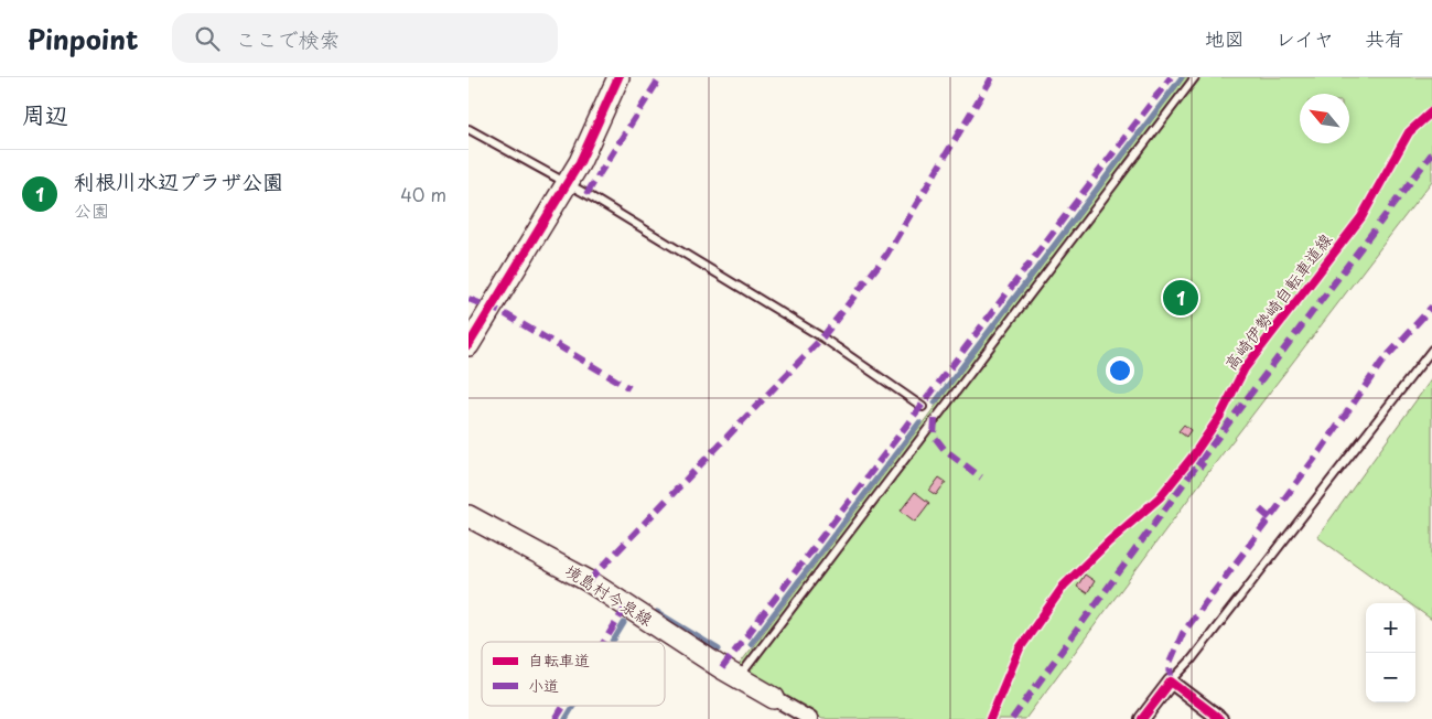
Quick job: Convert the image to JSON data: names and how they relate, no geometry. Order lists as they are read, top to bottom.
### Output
{
  "streets": {
    "main road": ["境島村今泉線"],
    "cycle path": ["高崎伊勢崎自転車道線"]
  },
  "legend": ["自転車道", "小道"],
  "north": "top left",
  "page": {
    "header": "Pinpoint",
    "search": "ここで検索",
    "nav": ["地図", "レイヤ", "共有"],
    "heading": "周辺",
    "list": [
      {
        "mark": "1",
        "name": "利根川水辺プラザ公園",
        "note": "公園",
        "value": "40 m"
      }
    ],
    "pins": "1",
    "map_buttons": ["+", "−"]
  }
}
